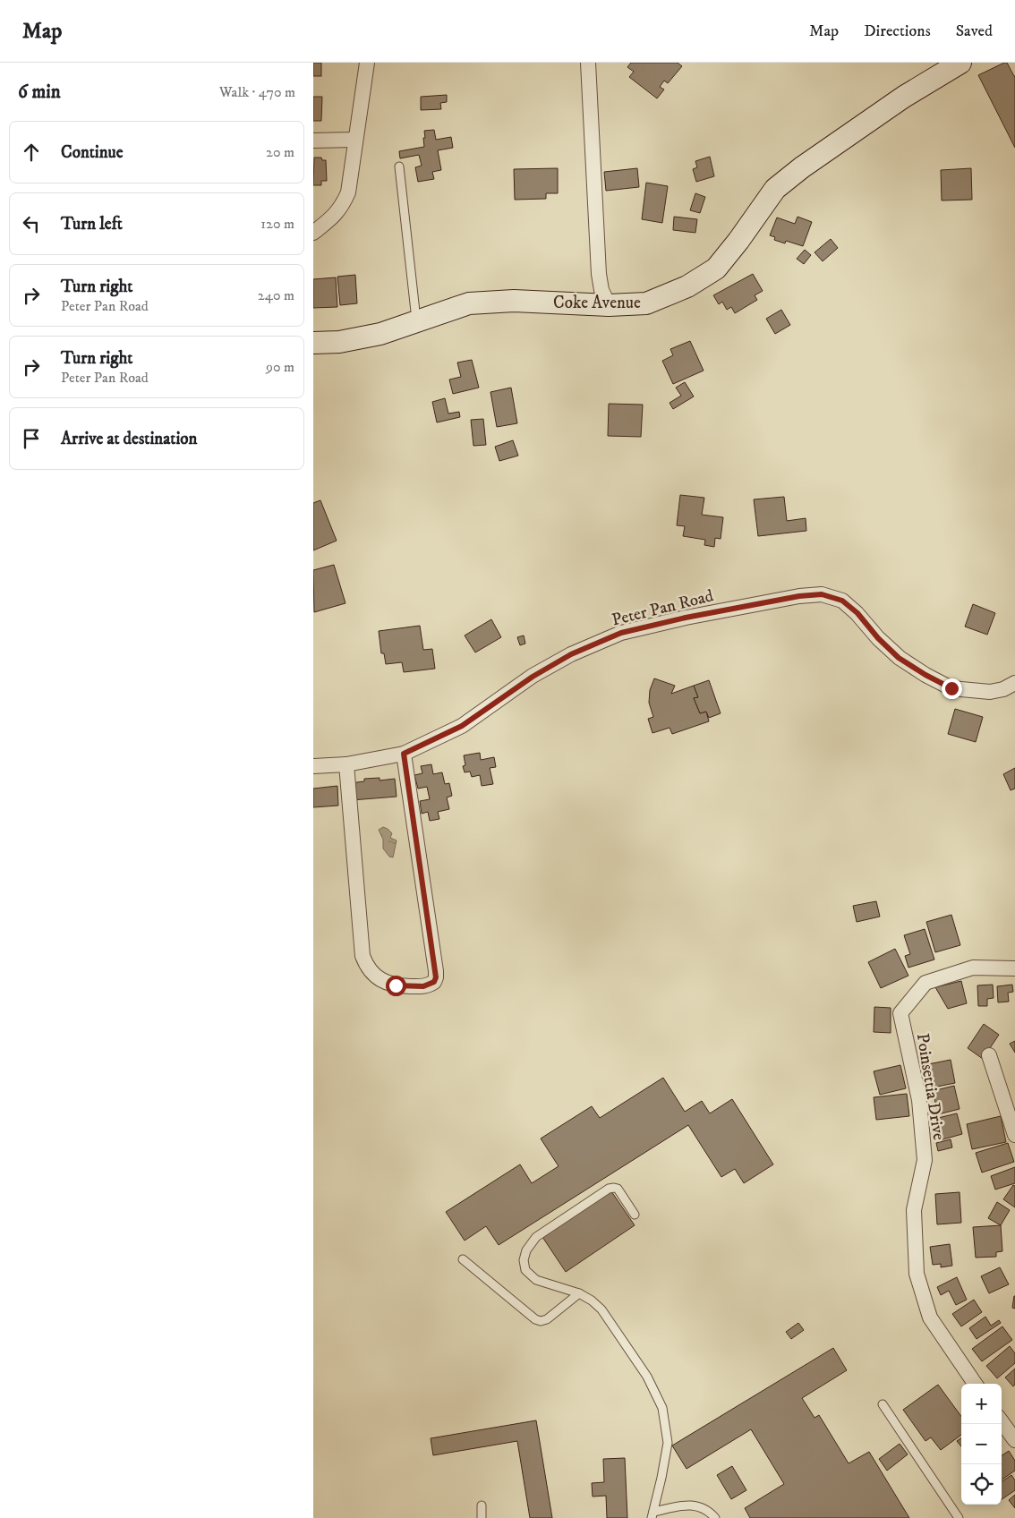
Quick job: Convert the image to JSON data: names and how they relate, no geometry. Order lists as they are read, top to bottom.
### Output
{
  "streets": {
    "street": ["Coke Avenue", "Peter Pan Road", "Poinsettia Drive"]
  },
  "page": {
    "header": "Map",
    "nav": ["Map", "Directions", "Saved"],
    "heading": ["6 min", "Walk · 470 m"],
    "list": [
      ["Continue", "20 m"],
      ["Turn left", "120 m"],
      ["Turn right", "Peter Pan Road", "240 m"],
      ["Turn right", "Peter Pan Road", "90 m"],
      "Arrive at destination"
    ],
    "map_buttons": ["+", "−"]
  }
}
